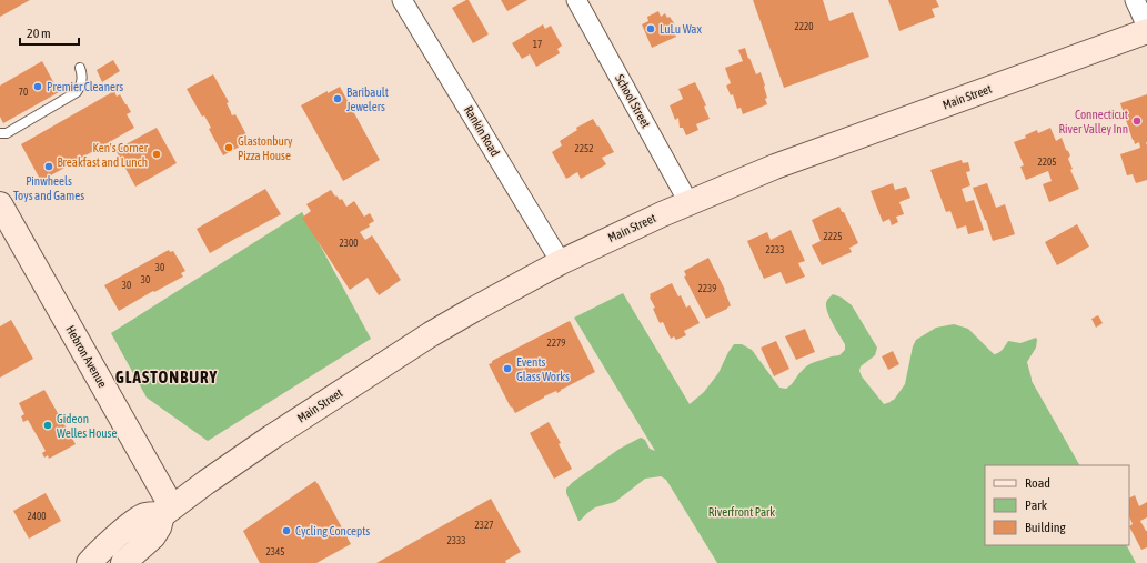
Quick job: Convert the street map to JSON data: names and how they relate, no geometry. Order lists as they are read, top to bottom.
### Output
{
  "streets": {
    "main road": ["Main Street", "Hebron Avenue"],
    "street": ["School Street", "Rankin Road"]
  },
  "crossings": [
    ["Main Street", "School Street"],
    ["Main Street", "Rankin Road"],
    ["Main Street", "Hebron Avenue"]
  ],
  "districts": ["GLASTONBURY"],
  "parks": ["Riverfront Park"],
  "places": [
    "LuLu Wax",
    "Premier Cleaners",
    "Baribault Jewelers",
    "Connecticut River Valley Inn",
    "Glastonbury Pizza House",
    "Ken's Corner Breakfast and Lunch",
    "Pinwheels Toys and Games",
    "Events Glass Works",
    "Gideon Welles House",
    "Cycling Concepts"
  ],
  "house_numbers": [
    "2220",
    "17",
    "70",
    "2252",
    "2205",
    "2225",
    "2300",
    "2233",
    "30",
    "30",
    "30",
    "2239",
    "2279",
    "2400",
    "2327",
    "2333",
    "2345"
  ],
  "legend": ["Road", "Park", "Building"],
  "scale_bar": "20 m"
}
